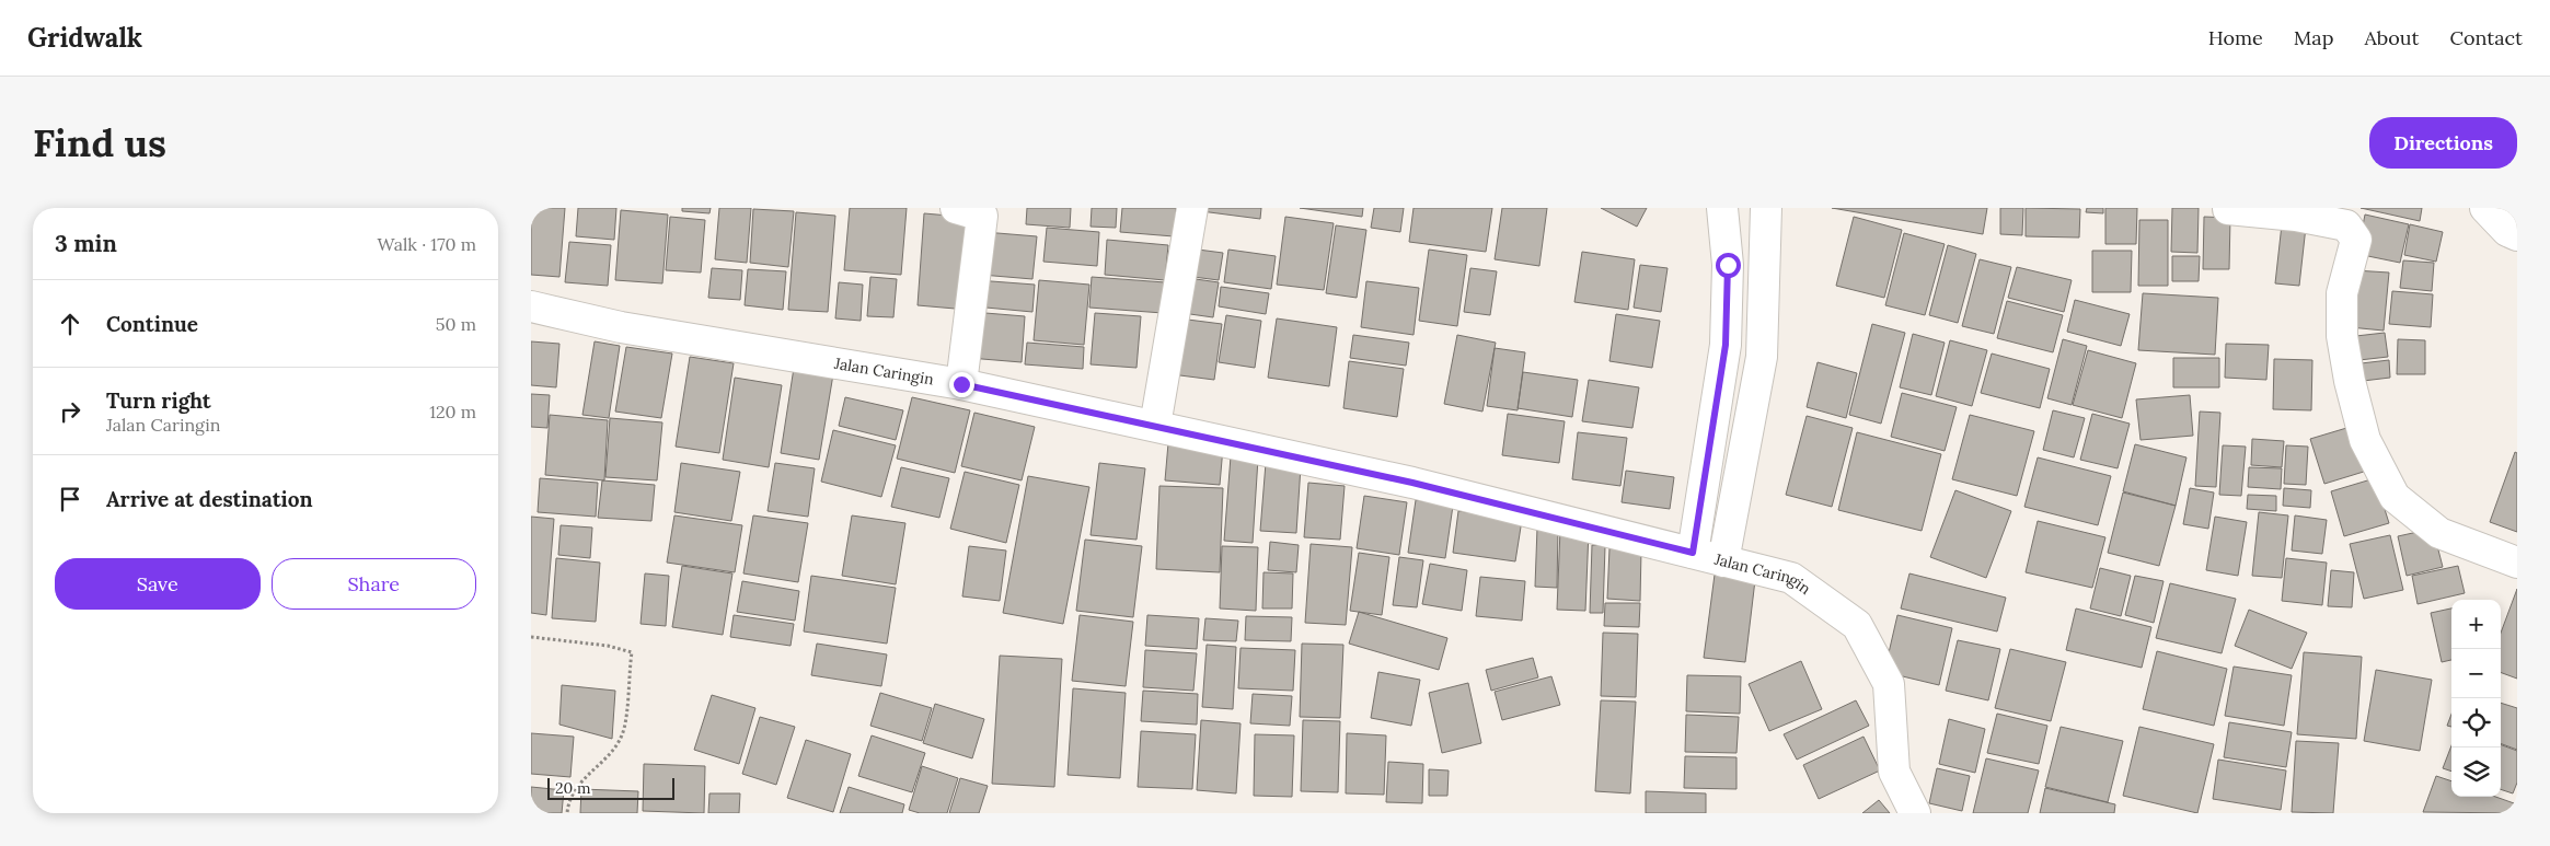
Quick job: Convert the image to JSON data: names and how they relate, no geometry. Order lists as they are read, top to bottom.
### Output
{
  "streets": {
    "street": ["Jalan Caringin"]
  },
  "scale_bar": "20 m",
  "page": {
    "header": "Gridwalk",
    "nav": [
      "Home",
      "Map",
      "About",
      "Contact"
    ],
    "buttons": [
      "Directions",
      ["Save", "Share"]
    ],
    "title": "Find us",
    "heading": ["3 min", "Walk · 170 m"],
    "list": [
      ["Continue", "50 m"],
      ["Turn right", "Jalan Caringin", "120 m"],
      "Arrive at destination"
    ],
    "map_buttons": ["+", "−"],
    "scale": "20 m"
  }
}
